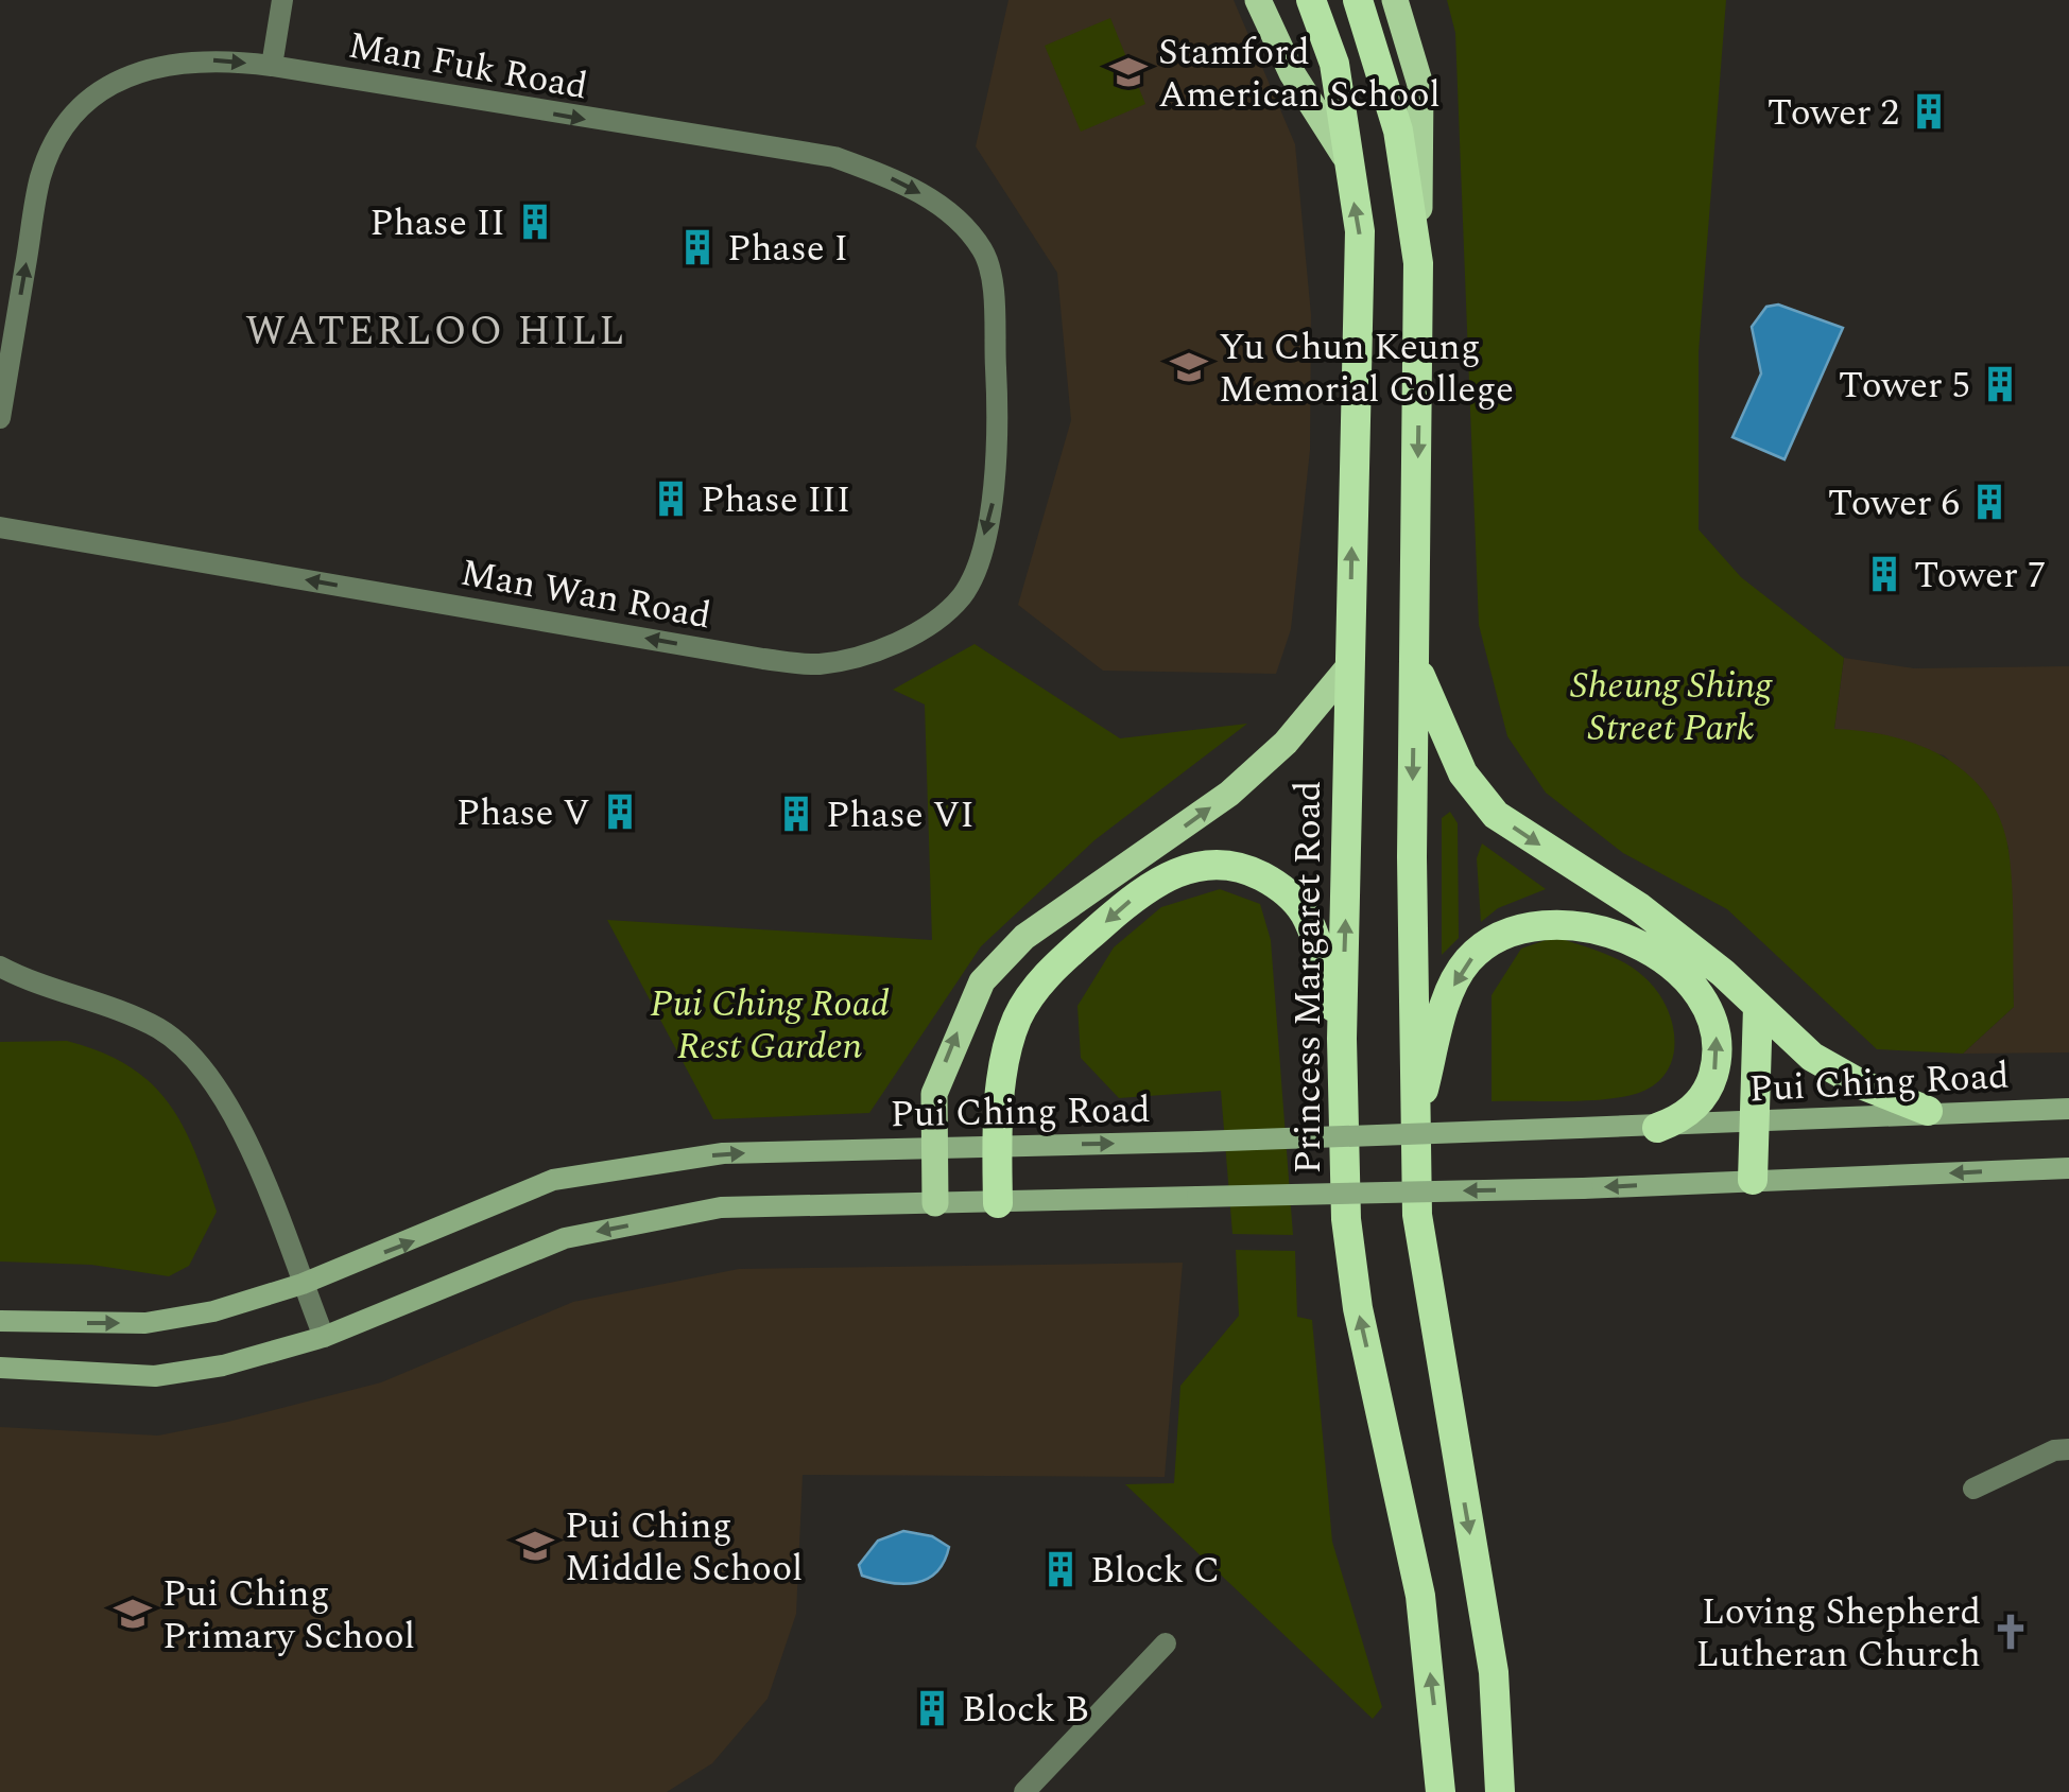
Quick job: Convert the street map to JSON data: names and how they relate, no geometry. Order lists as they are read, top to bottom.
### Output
{
  "streets": {
    "highway": ["Princess Margaret Road"],
    "main road": ["Pui Ching Road"],
    "street": ["Man Fuk Road", "Man Wan Road"]
  },
  "crossings": [
    ["Man Fuk Road", "Man Wan Road"]
  ],
  "one_way": ["Man Wan Road", "Princess Margaret Road"],
  "districts": ["WATERLOO HILL"],
  "parks": ["Sheung Shing Street Park", "Pui Ching Road Rest Garden"],
  "places": {
    "school or university": [
      "Stamford American School",
      "Yu Chun Keung Memorial College",
      "Pui Ching Middle School",
      "Pui Ching Primary School"
    ],
    "building": [
      "Tower 2",
      "Phase II",
      "Phase I",
      "Tower 5",
      "Phase III",
      "Tower 6",
      "Tower 7",
      "Phase V",
      "Phase VI",
      "Block C",
      "Block B"
    ],
    "church": ["Loving Shepherd Lutheran Church"]
  }
}
